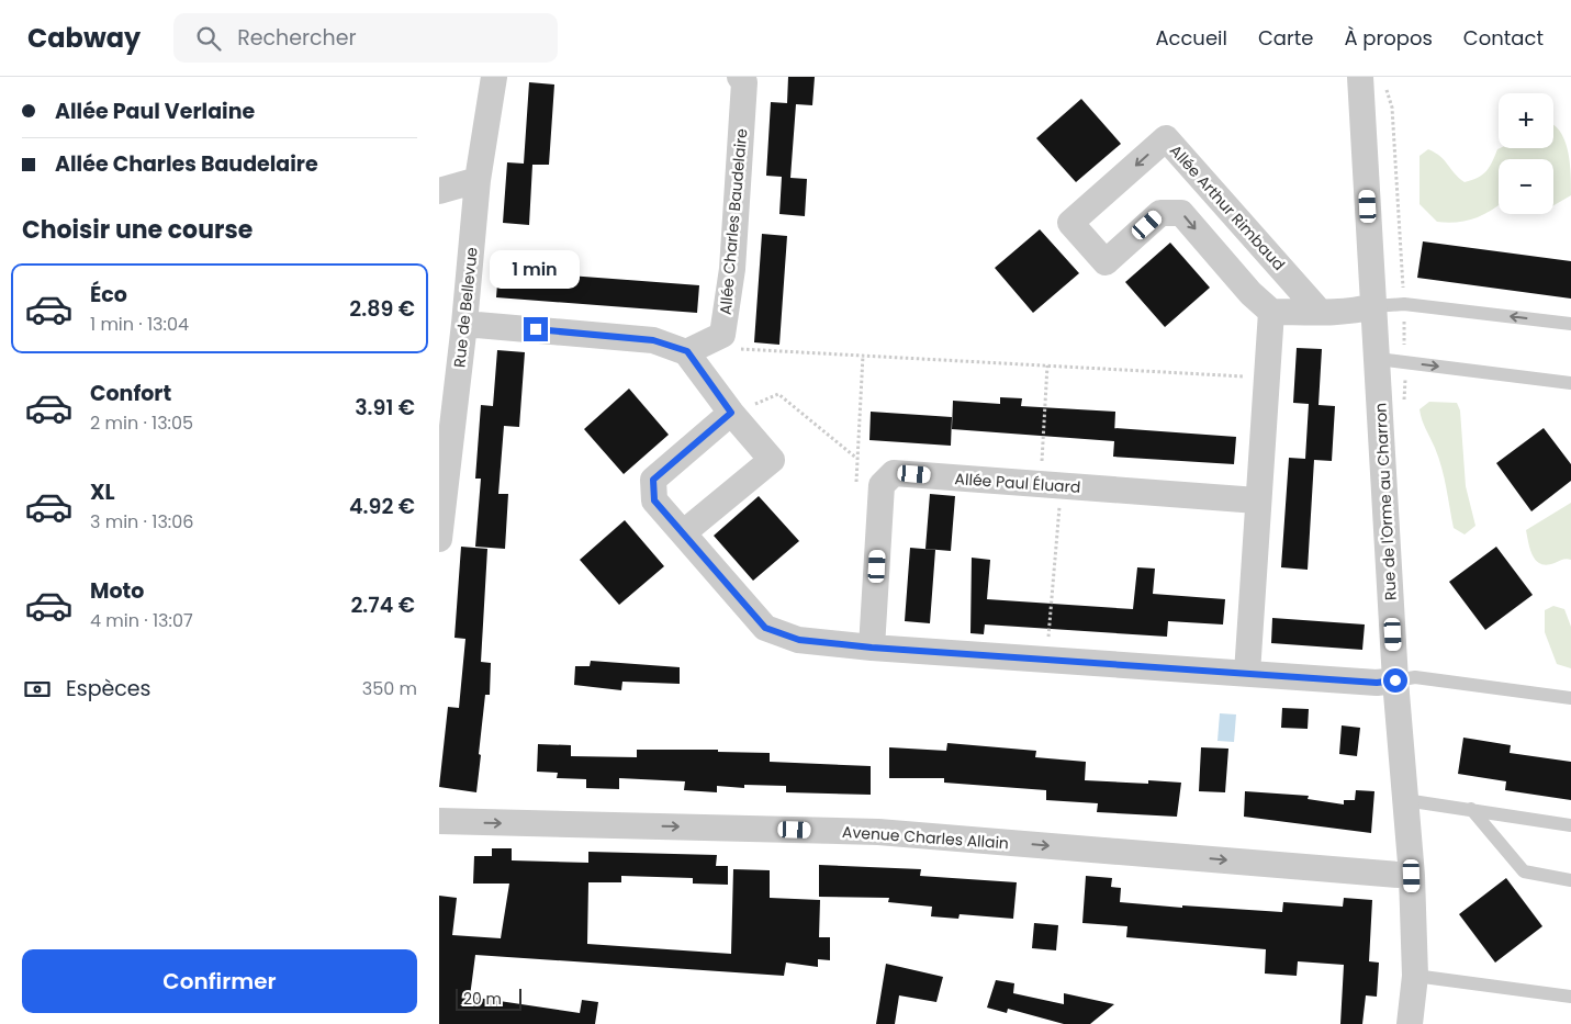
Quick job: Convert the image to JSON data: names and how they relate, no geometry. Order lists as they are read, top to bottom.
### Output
{
  "streets": {
    "street": [
      "Allée Arthur Rimbaud",
      "Allée Charles Baudelaire",
      "Rue de Bellevue",
      "Allée Paul Éluard",
      "Rue de l'Orme au Charron",
      "Avenue Charles Allain"
    ]
  },
  "crossings": [
    ["Rue de l'Orme au Charron", "Avenue Charles Allain"]
  ],
  "scale_bar": "20 m",
  "page": {
    "header": "Cabway",
    "search": "Rechercher",
    "nav": [
      "Accueil",
      "Carte",
      "À propos",
      "Contact"
    ],
    "banner": ["Allée Paul Verlaine", "Allée Charles Baudelaire"],
    "map_buttons": ["+", "−"],
    "heading": "Choisir une course",
    "bubble": "1 min",
    "list": [
      {
        "name": "Éco",
        "note": "1 min · 13:04",
        "value": "2.89 €"
      },
      {
        "name": "Confort",
        "note": "2 min · 13:05",
        "value": "3.91 €"
      },
      {
        "name": "XL",
        "note": "3 min · 13:06",
        "value": "4.92 €"
      },
      {
        "name": "Moto",
        "note": "4 min · 13:07",
        "value": "2.74 €"
      }
    ],
    "pay": ["Espèces", "350 m"],
    "buttons": "Confirmer",
    "scale": "20 m"
  }
}
